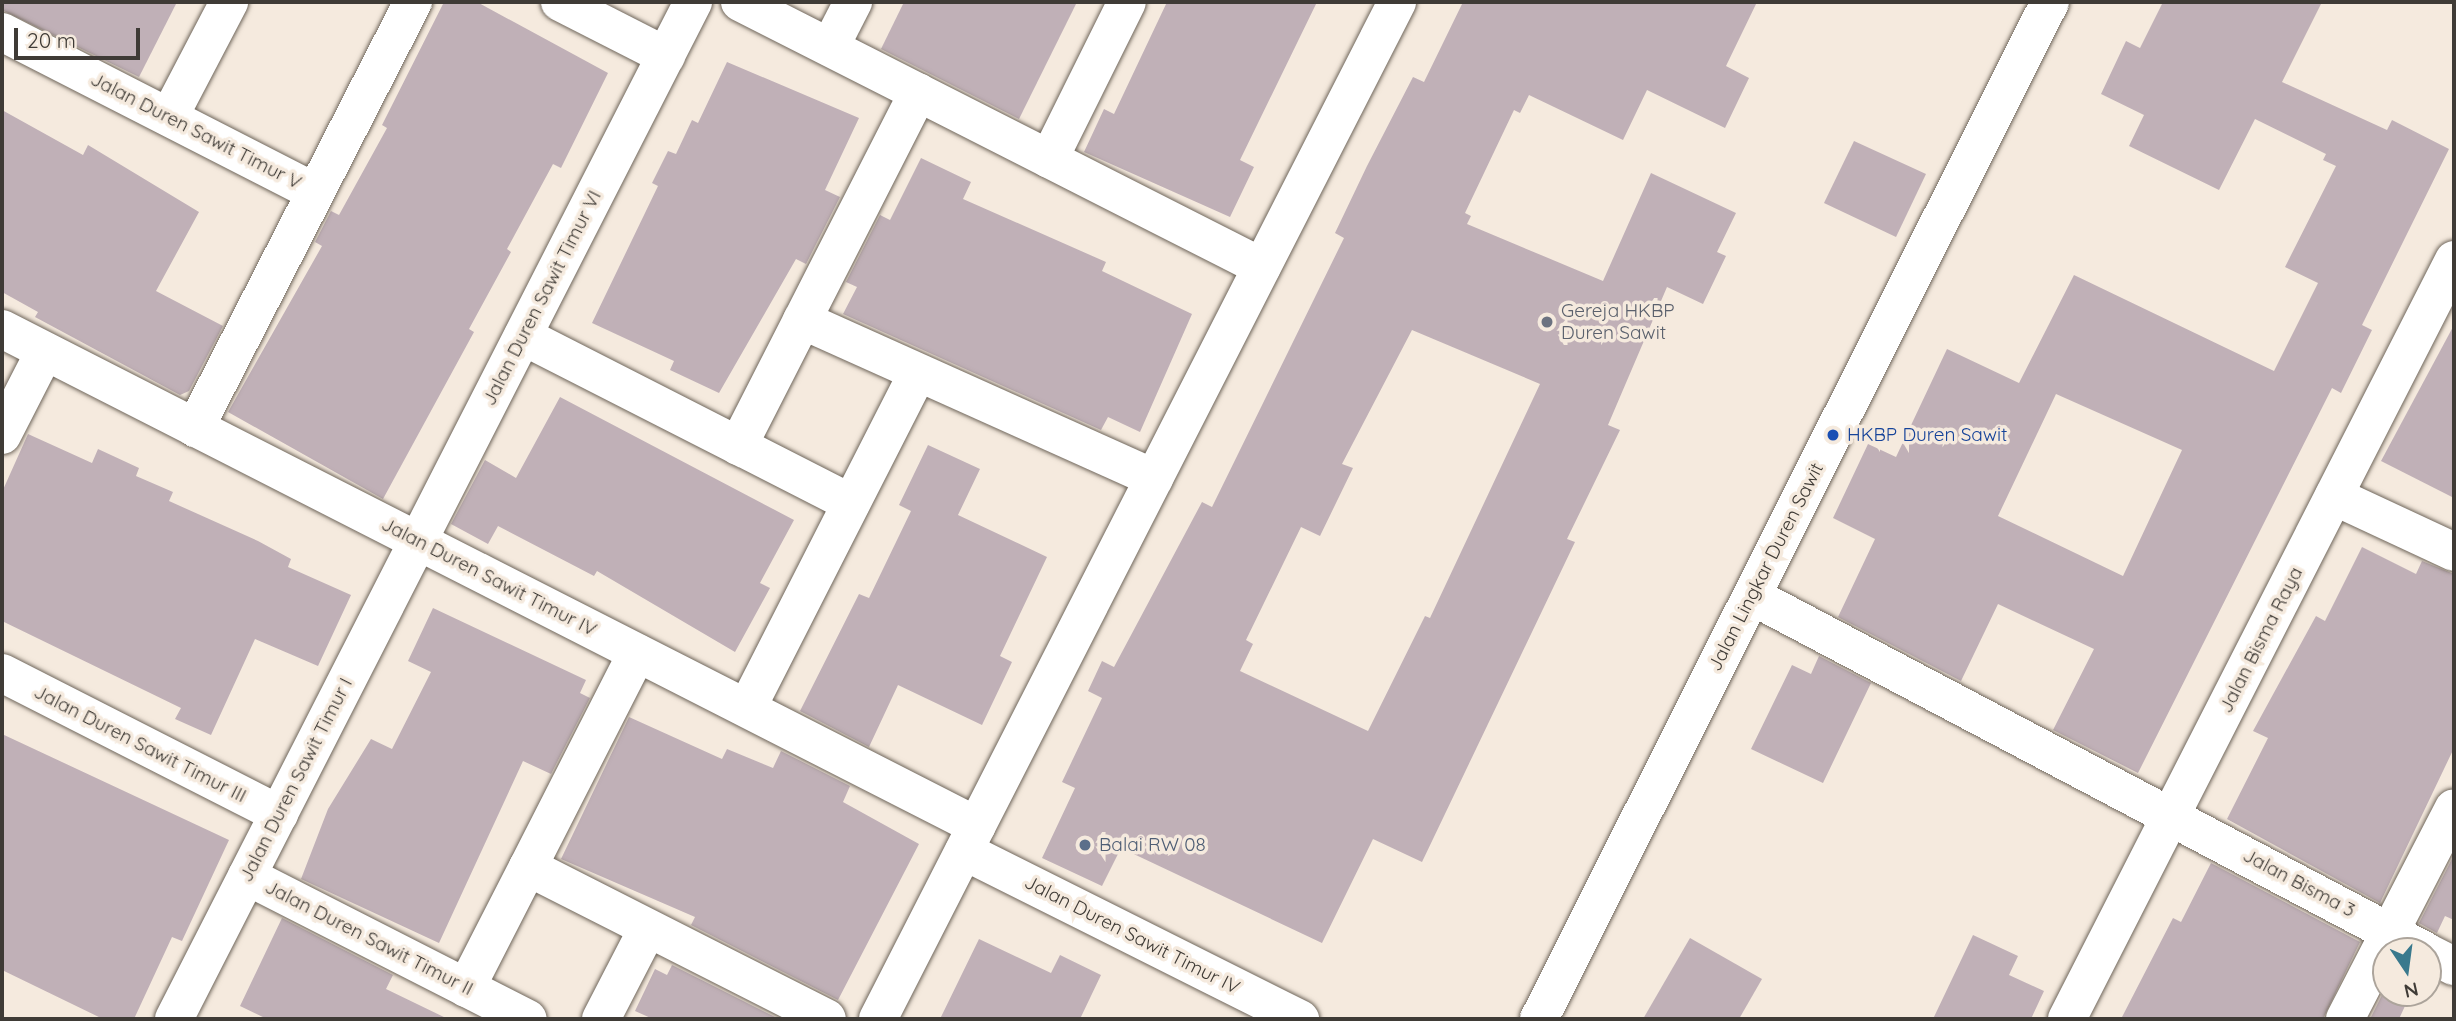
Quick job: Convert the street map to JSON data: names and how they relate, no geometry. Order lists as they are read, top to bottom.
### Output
{
  "streets": {
    "street": [
      "Jalan Duren Sawit Timur V",
      "Jalan Duren Sawit Timur VI",
      "Jalan Lingkar Duren Sawit",
      "Jalan Duren Sawit Timur IV",
      "Jalan Bisma Raya",
      "Jalan Duren Sawit Timur III",
      "Jalan Duren Sawit Timur I",
      "Jalan Bisma 3",
      "Jalan Duren Sawit Timur II"
    ]
  },
  "crossings": [
    ["Jalan Duren Sawit Timur VI", "Jalan Duren Sawit Timur IV"],
    ["Jalan Duren Sawit Timur VI", "Jalan Duren Sawit Timur I"],
    ["Jalan Lingkar Duren Sawit", "Jalan Bisma 3"],
    ["Jalan Duren Sawit Timur IV", "Jalan Duren Sawit Timur I"],
    ["Jalan Bisma Raya", "Jalan Bisma 3"],
    ["Jalan Duren Sawit Timur III", "Jalan Duren Sawit Timur I"],
    ["Jalan Duren Sawit Timur I", "Jalan Duren Sawit Timur II"]
  ],
  "places": ["Gereja HKBP Duren Sawit", "HKBP Duren Sawit", "Balai RW 08"],
  "scale_bar": "20 m",
  "north": "bottom"
}
